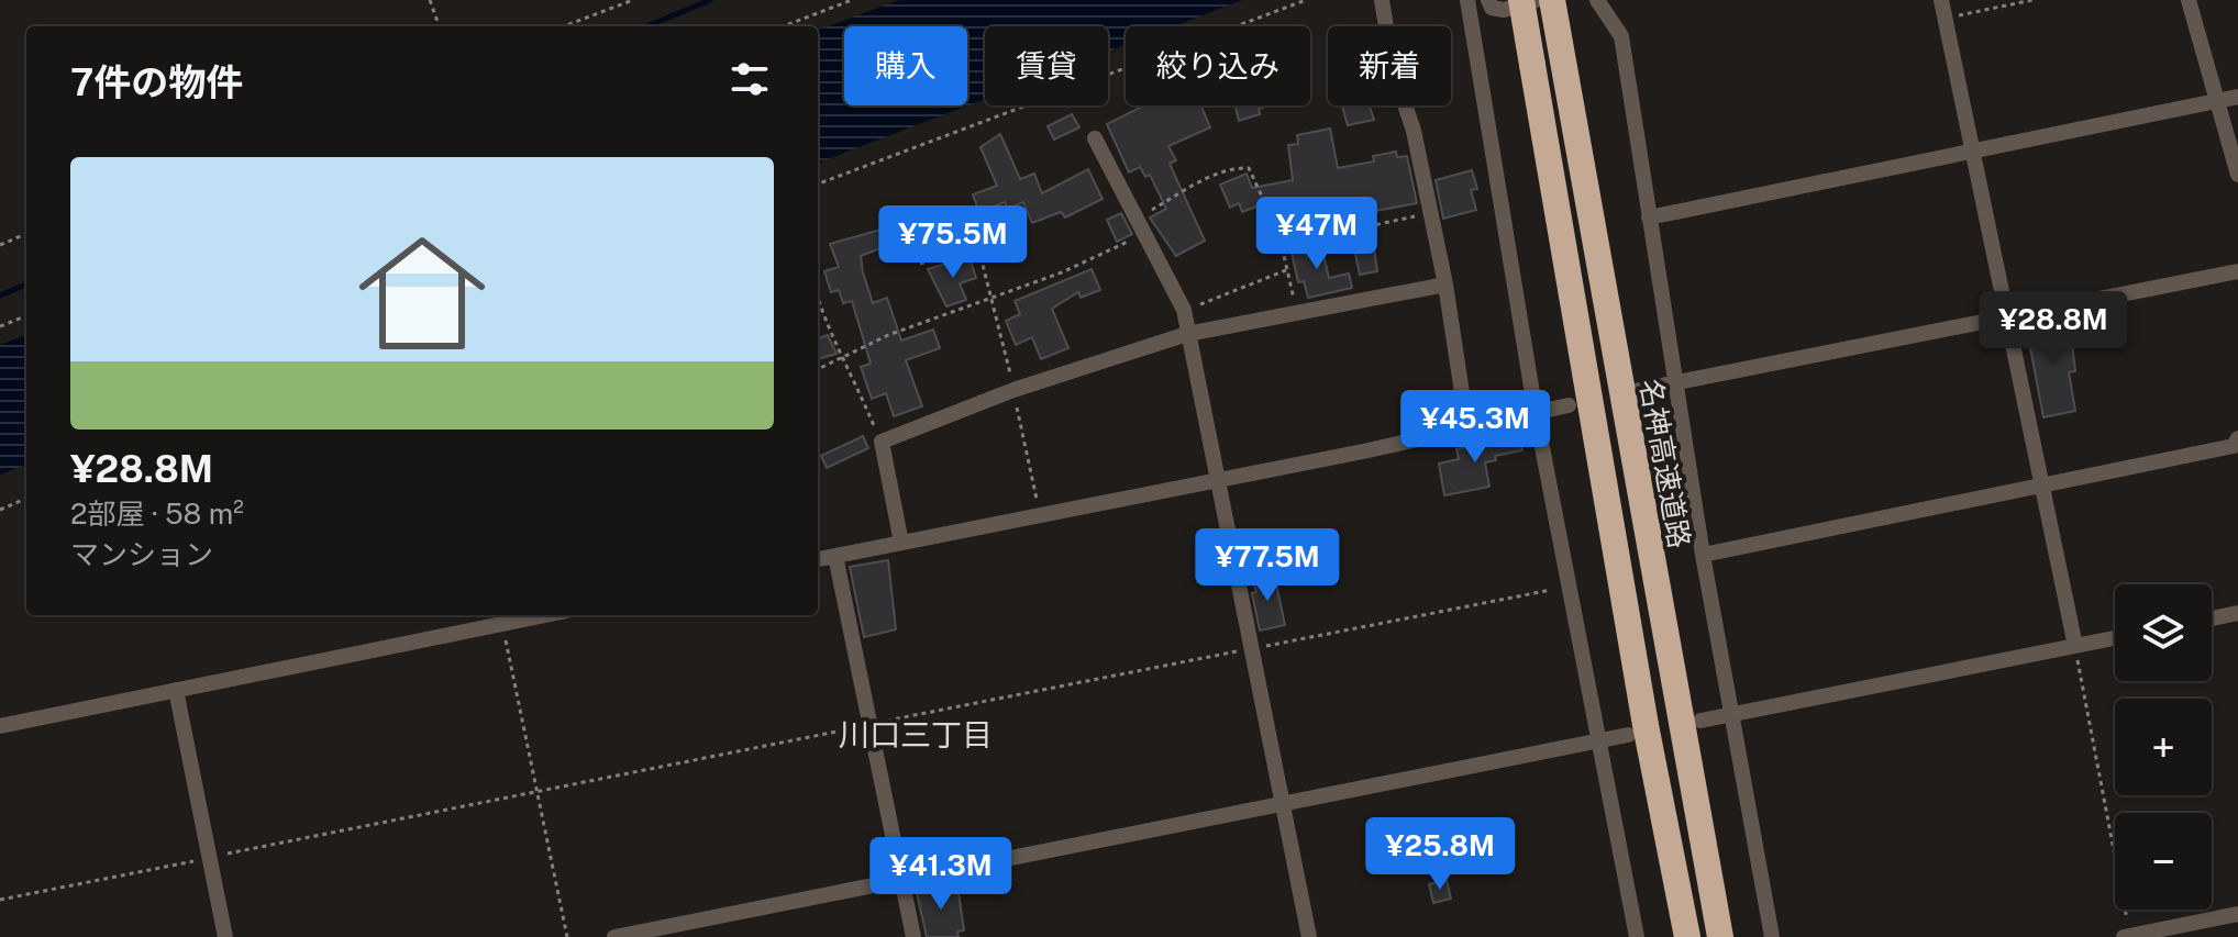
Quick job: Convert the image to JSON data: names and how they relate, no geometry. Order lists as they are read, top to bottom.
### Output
{
  "streets": {
    "highway": ["名神高速道路"]
  },
  "districts": ["川口三丁目"],
  "page": {
    "chip": [
      "購入",
      "賃貸",
      "絞り込み",
      "新着"
    ],
    "heading": "7件の物件",
    "list": [
      {
        "name": "¥28.8M",
        "note": "2部屋 · 58 m² · マンション"
      }
    ],
    "price": [
      "¥47M",
      "¥75.5M",
      "¥28.8M",
      "¥45.3M",
      "¥77.5M",
      "¥25.8M",
      "¥41.3M"
    ],
    "map_buttons": ["+", "−"]
  }
}
